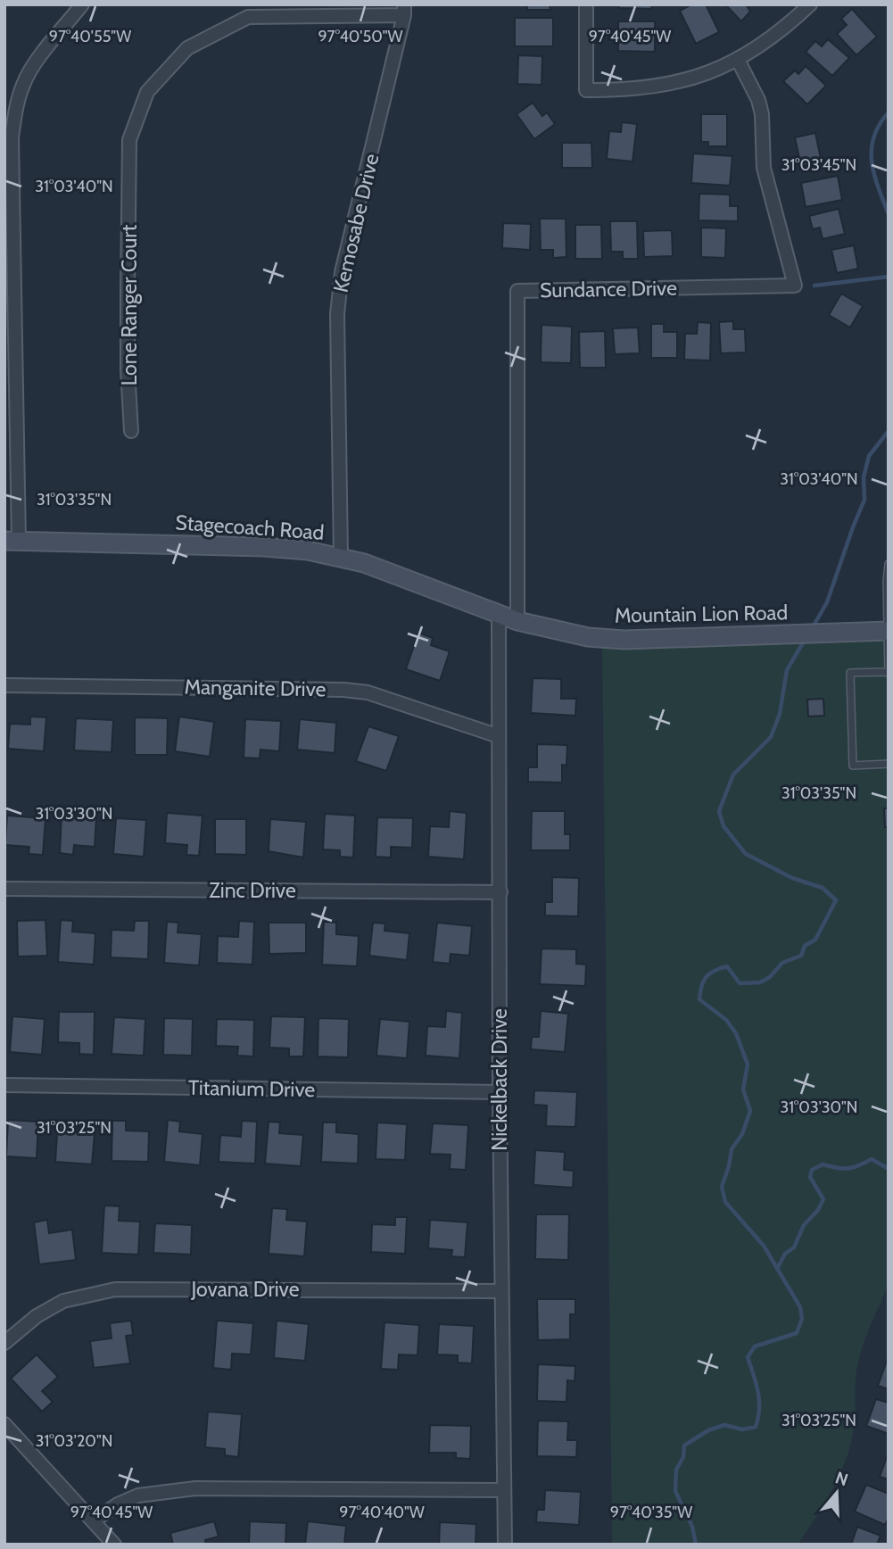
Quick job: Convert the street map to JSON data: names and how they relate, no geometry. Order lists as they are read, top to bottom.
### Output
{
  "streets": {
    "street": [
      "Kemosabe Drive",
      "Sundance Drive",
      "Lone Ranger Court",
      "Stagecoach Road",
      "Mountain Lion Road",
      "Manganite Drive",
      "Zinc Drive",
      "Nickelback Drive",
      "Titanium Drive",
      "Jovana Drive"
    ]
  },
  "crossings": [
    ["Kemosabe Drive", "Lone Ranger Court"],
    ["Kemosabe Drive", "Stagecoach Road"],
    ["Sundance Drive", "Stagecoach Road"],
    ["Sundance Drive", "Mountain Lion Road"],
    ["Stagecoach Road", "Mountain Lion Road"],
    ["Stagecoach Road", "Nickelback Drive"],
    ["Manganite Drive", "Nickelback Drive"],
    ["Zinc Drive", "Nickelback Drive"],
    ["Nickelback Drive", "Titanium Drive"],
    ["Nickelback Drive", "Jovana Drive"]
  ],
  "north": "top",
  "coordinates": [
    "97°40'55\"W",
    "97°40'50\"W",
    "97°40'45\"W",
    "31°03'45\"N",
    "31°03'40\"N",
    "31°03'35\"N",
    "31°03'30\"N",
    "31°03'25\"N",
    "31°03'20\"N",
    "97°40'40\"W",
    "97°40'35\"W"
  ]
}
